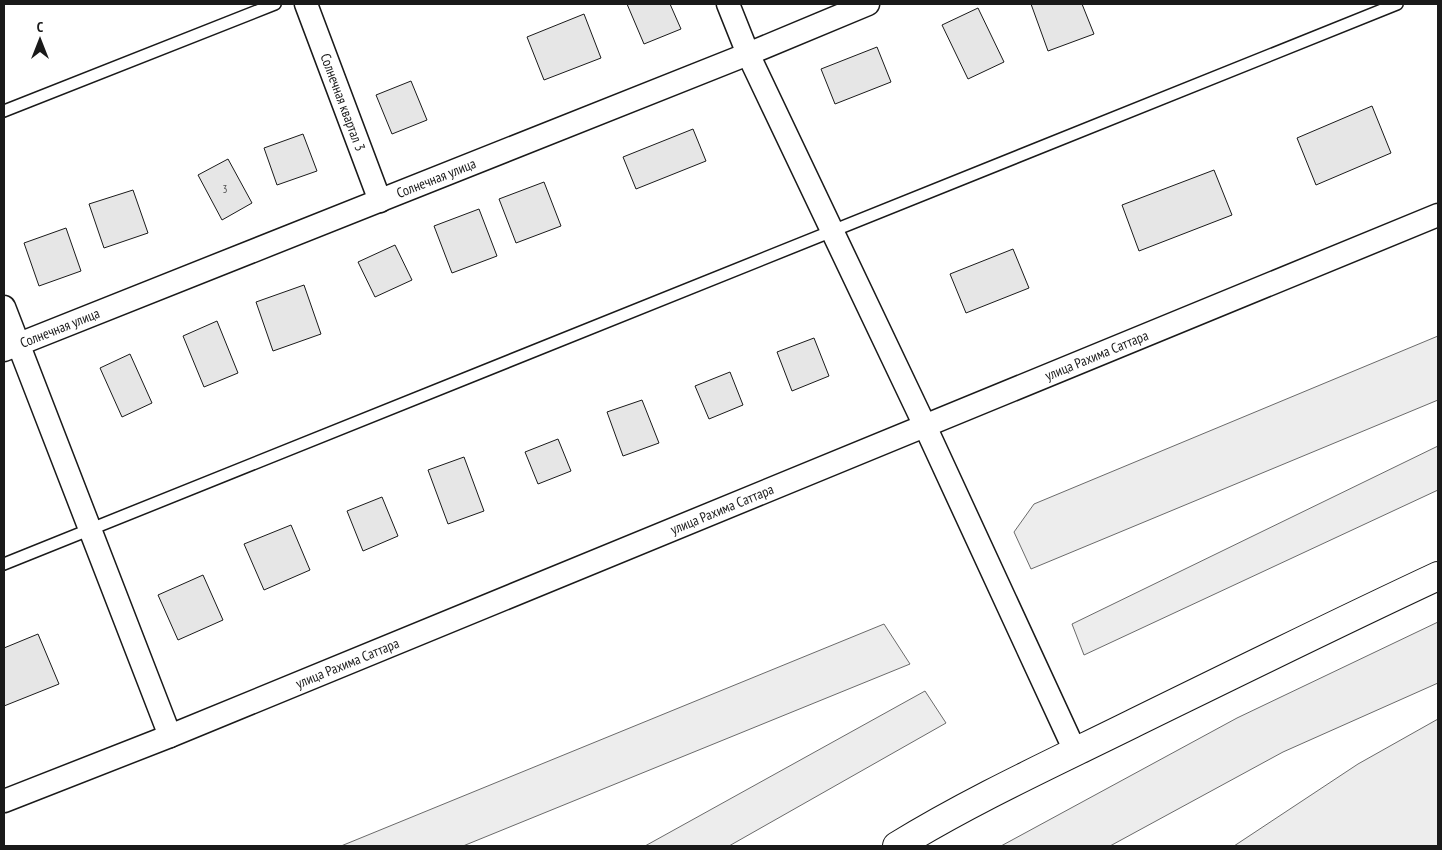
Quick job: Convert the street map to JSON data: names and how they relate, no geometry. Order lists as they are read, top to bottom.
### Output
{
  "streets": {
    "street": ["Солнечная квартал 3", "Солнечная улица", "улица Рахима Саттара"]
  },
  "crossings": [
    ["Солнечная квартал 3", "Солнечная улица"]
  ],
  "house_numbers": ["3"],
  "north": "top"
}
